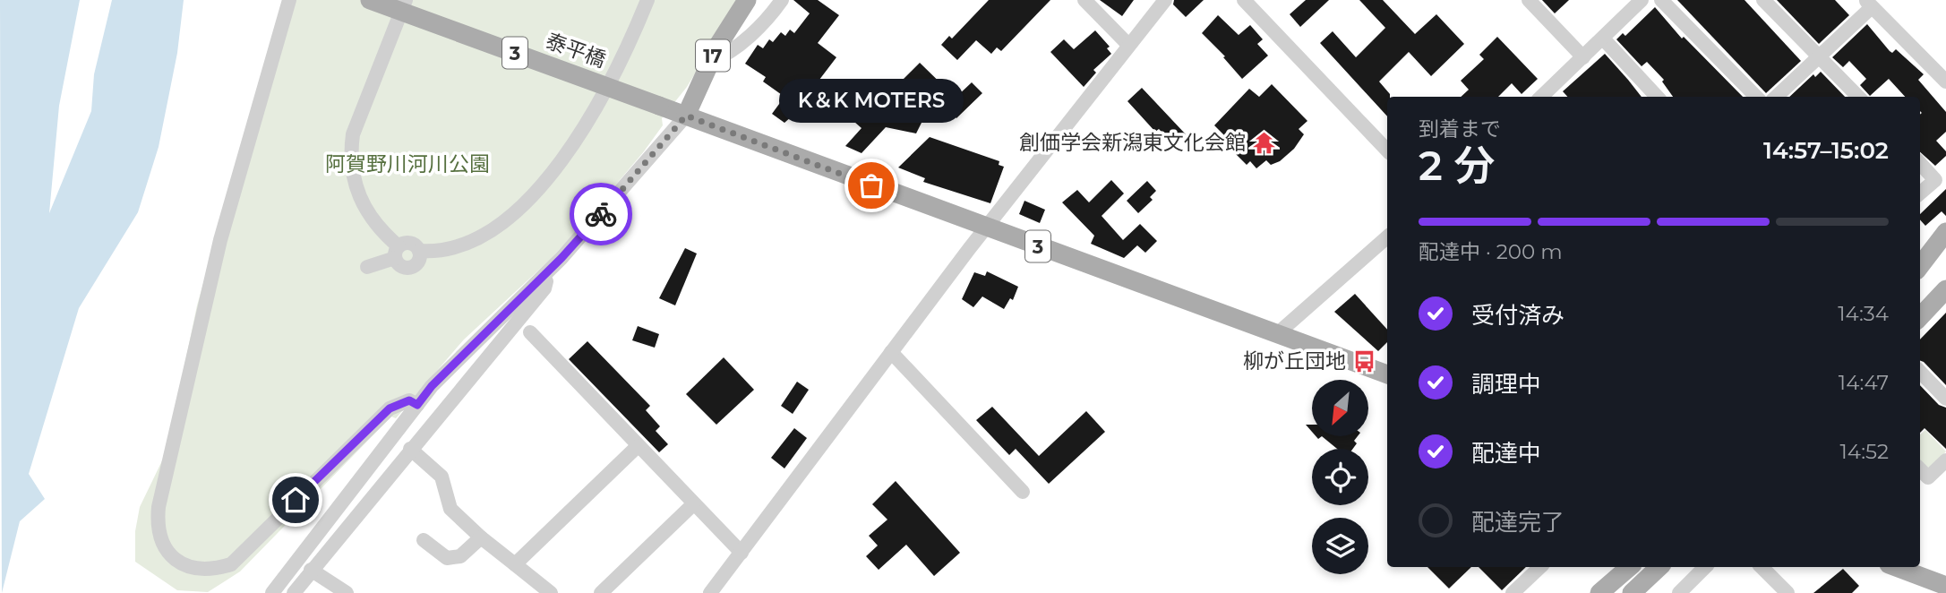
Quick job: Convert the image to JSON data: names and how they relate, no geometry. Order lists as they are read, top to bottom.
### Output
{
  "streets": {
    "main road": ["泰平橋", "3", "17"]
  },
  "crossings": [
    ["泰平橋", "3"],
    ["泰平橋", "17"],
    ["3", "17"]
  ],
  "parks": ["阿賀野川河川公園"],
  "places": {
    "temple": ["創価学会新潟東文化会館"],
    "other": ["K＆K MOTERS"],
    "bus stop": ["柳が丘団地"]
  },
  "north": "bottom left",
  "page": {
    "bubble": "K＆K MOTERS",
    "heading": ["2 分", "到着まで", "14:57–15:02"],
    "bar": "配達中 · 200 m",
    "list": [
      ["受付済み", "14:34"],
      ["調理中", "14:47"],
      ["配達中", "14:52"],
      "配達完了"
    ]
  }
}
